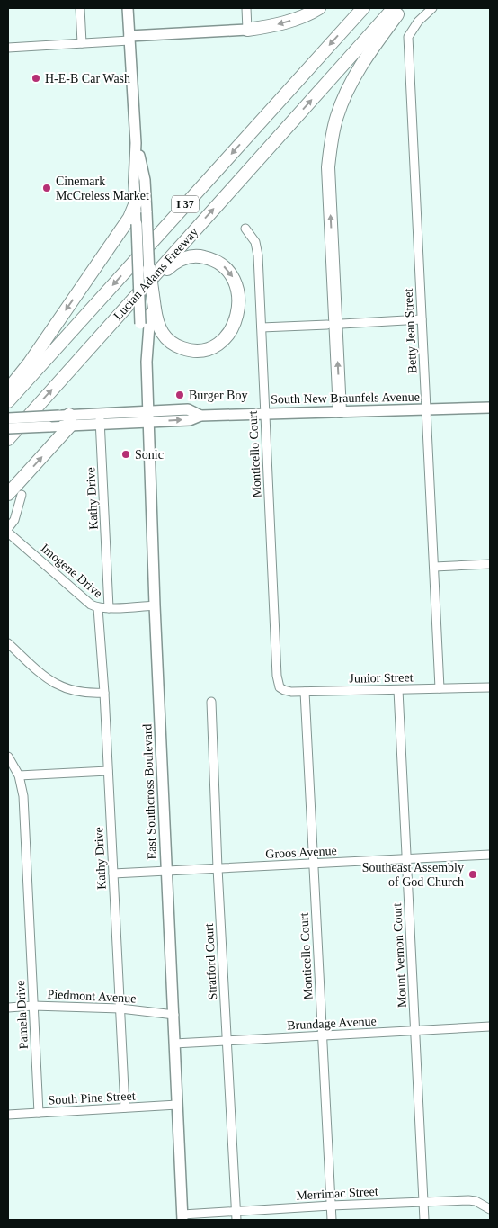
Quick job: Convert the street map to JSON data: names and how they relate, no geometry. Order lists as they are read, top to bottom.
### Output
{
  "streets": {
    "highway": ["I 37", "Lucian Adams Freeway"],
    "main road": ["South New Braunfels Avenue", "East Southcross Boulevard"],
    "street": [
      "Betty Jean Street",
      "Monticello Court",
      "Kathy Drive",
      "Imogene Drive",
      "Junior Street",
      "Groos Avenue",
      "Mount Vernon Court",
      "Stratford Court",
      "Piedmont Avenue",
      "Pamela Drive",
      "Brundage Avenue",
      "South Pine Street",
      "Merrimac Street"
    ]
  },
  "crossings": [
    ["Betty Jean Street", "South New Braunfels Avenue"],
    ["Betty Jean Street", "Junior Street"],
    ["South New Braunfels Avenue", "Monticello Court"],
    ["South New Braunfels Avenue", "Kathy Drive"],
    ["South New Braunfels Avenue", "East Southcross Boulevard"],
    ["Monticello Court", "Junior Street"],
    ["Monticello Court", "Groos Avenue"],
    ["Monticello Court", "Brundage Avenue"],
    ["Monticello Court", "Merrimac Street"],
    ["Kathy Drive", "Imogene Drive"],
    ["Kathy Drive", "Groos Avenue"],
    ["Kathy Drive", "Piedmont Avenue"],
    ["Kathy Drive", "South Pine Street"],
    ["Imogene Drive", "East Southcross Boulevard"],
    ["Junior Street", "Mount Vernon Court"],
    ["East Southcross Boulevard", "Groos Avenue"],
    ["East Southcross Boulevard", "Piedmont Avenue"],
    ["East Southcross Boulevard", "Brundage Avenue"],
    ["East Southcross Boulevard", "South Pine Street"],
    ["East Southcross Boulevard", "Merrimac Street"],
    ["Groos Avenue", "Mount Vernon Court"],
    ["Groos Avenue", "Stratford Court"],
    ["Mount Vernon Court", "Brundage Avenue"],
    ["Mount Vernon Court", "Merrimac Street"],
    ["Stratford Court", "Brundage Avenue"],
    ["Stratford Court", "Merrimac Street"],
    ["Piedmont Avenue", "Pamela Drive"],
    ["Pamela Drive", "South Pine Street"]
  ],
  "places": [
    "H-E-B Car Wash",
    "Cinemark McCreless Market",
    "Burger Boy",
    "Sonic",
    "Southeast Assembly of God Church"
  ]
}
